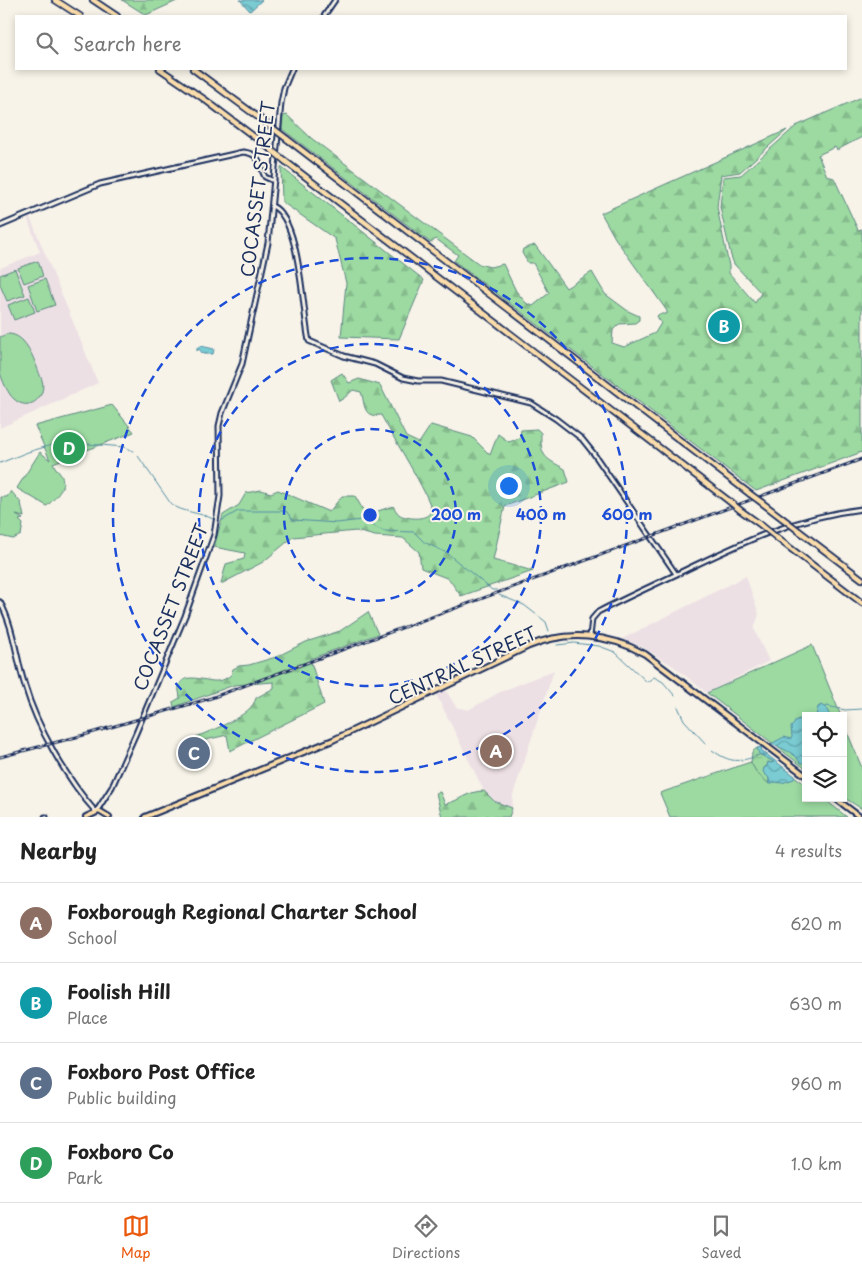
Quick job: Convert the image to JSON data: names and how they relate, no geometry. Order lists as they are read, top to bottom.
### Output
{
  "streets": {
    "main road": ["COCASSET STREET", "CENTRAL STREET"]
  },
  "page": {
    "search": "Search here",
    "pins": [
      "B",
      "D",
      "A",
      "C"
    ],
    "heading": ["Nearby", "4 results"],
    "list": [
      {
        "mark": "A",
        "name": "Foxborough Regional Charter School",
        "note": "School",
        "value": "620 m"
      },
      {
        "mark": "B",
        "name": "Foolish Hill",
        "note": "Place",
        "value": "630 m"
      },
      {
        "mark": "C",
        "name": "Foxboro Post Office",
        "note": "Public building",
        "value": "960 m"
      },
      {
        "mark": "D",
        "name": "Foxboro Co",
        "note": "Park",
        "value": "1.0 km"
      }
    ],
    "nav": ["Map", "Directions", "Saved"]
  },
  "rings": ["200 m", "400 m", "600 m"]
}
